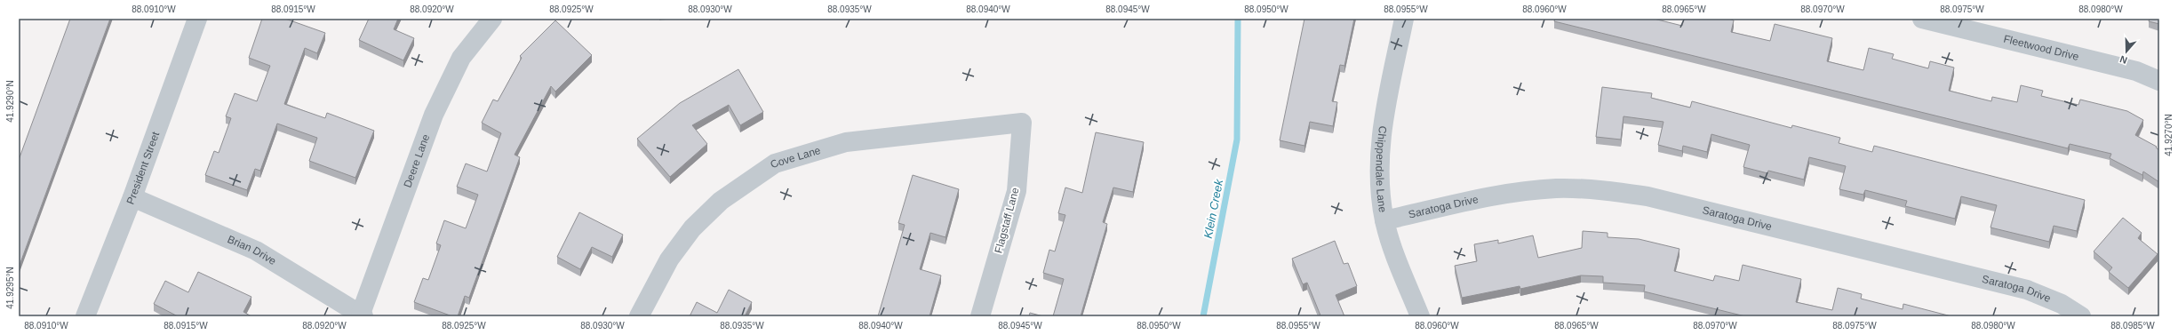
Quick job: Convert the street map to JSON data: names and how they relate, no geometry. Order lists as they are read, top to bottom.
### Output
{
  "streets": {
    "street": [
      "Fleetwood Drive",
      "Cove Lane",
      "Deere Lane",
      "President Street",
      "Chippendale Lane",
      "Saratoga Drive",
      "Flagstaff Lane",
      "Brian Drive"
    ]
  },
  "crossings": [
    ["Cove Lane", "Flagstaff Lane"],
    ["Deere Lane", "Brian Drive"],
    ["President Street", "Brian Drive"],
    ["Chippendale Lane", "Saratoga Drive"]
  ],
  "water": ["Klein Creek"],
  "north": "bottom",
  "coordinates": [
    "88.0910°W",
    "88.0915°W",
    "88.0920°W",
    "88.0925°W",
    "88.0930°W",
    "88.0935°W",
    "88.0940°W",
    "88.0945°W",
    "88.0950°W",
    "88.0955°W",
    "88.0960°W",
    "88.0965°W",
    "88.0970°W",
    "88.0975°W",
    "88.0980°W",
    "41.9290°N",
    "41.9270°N",
    "41.9295°N",
    "88.0985°W"
  ]
}
